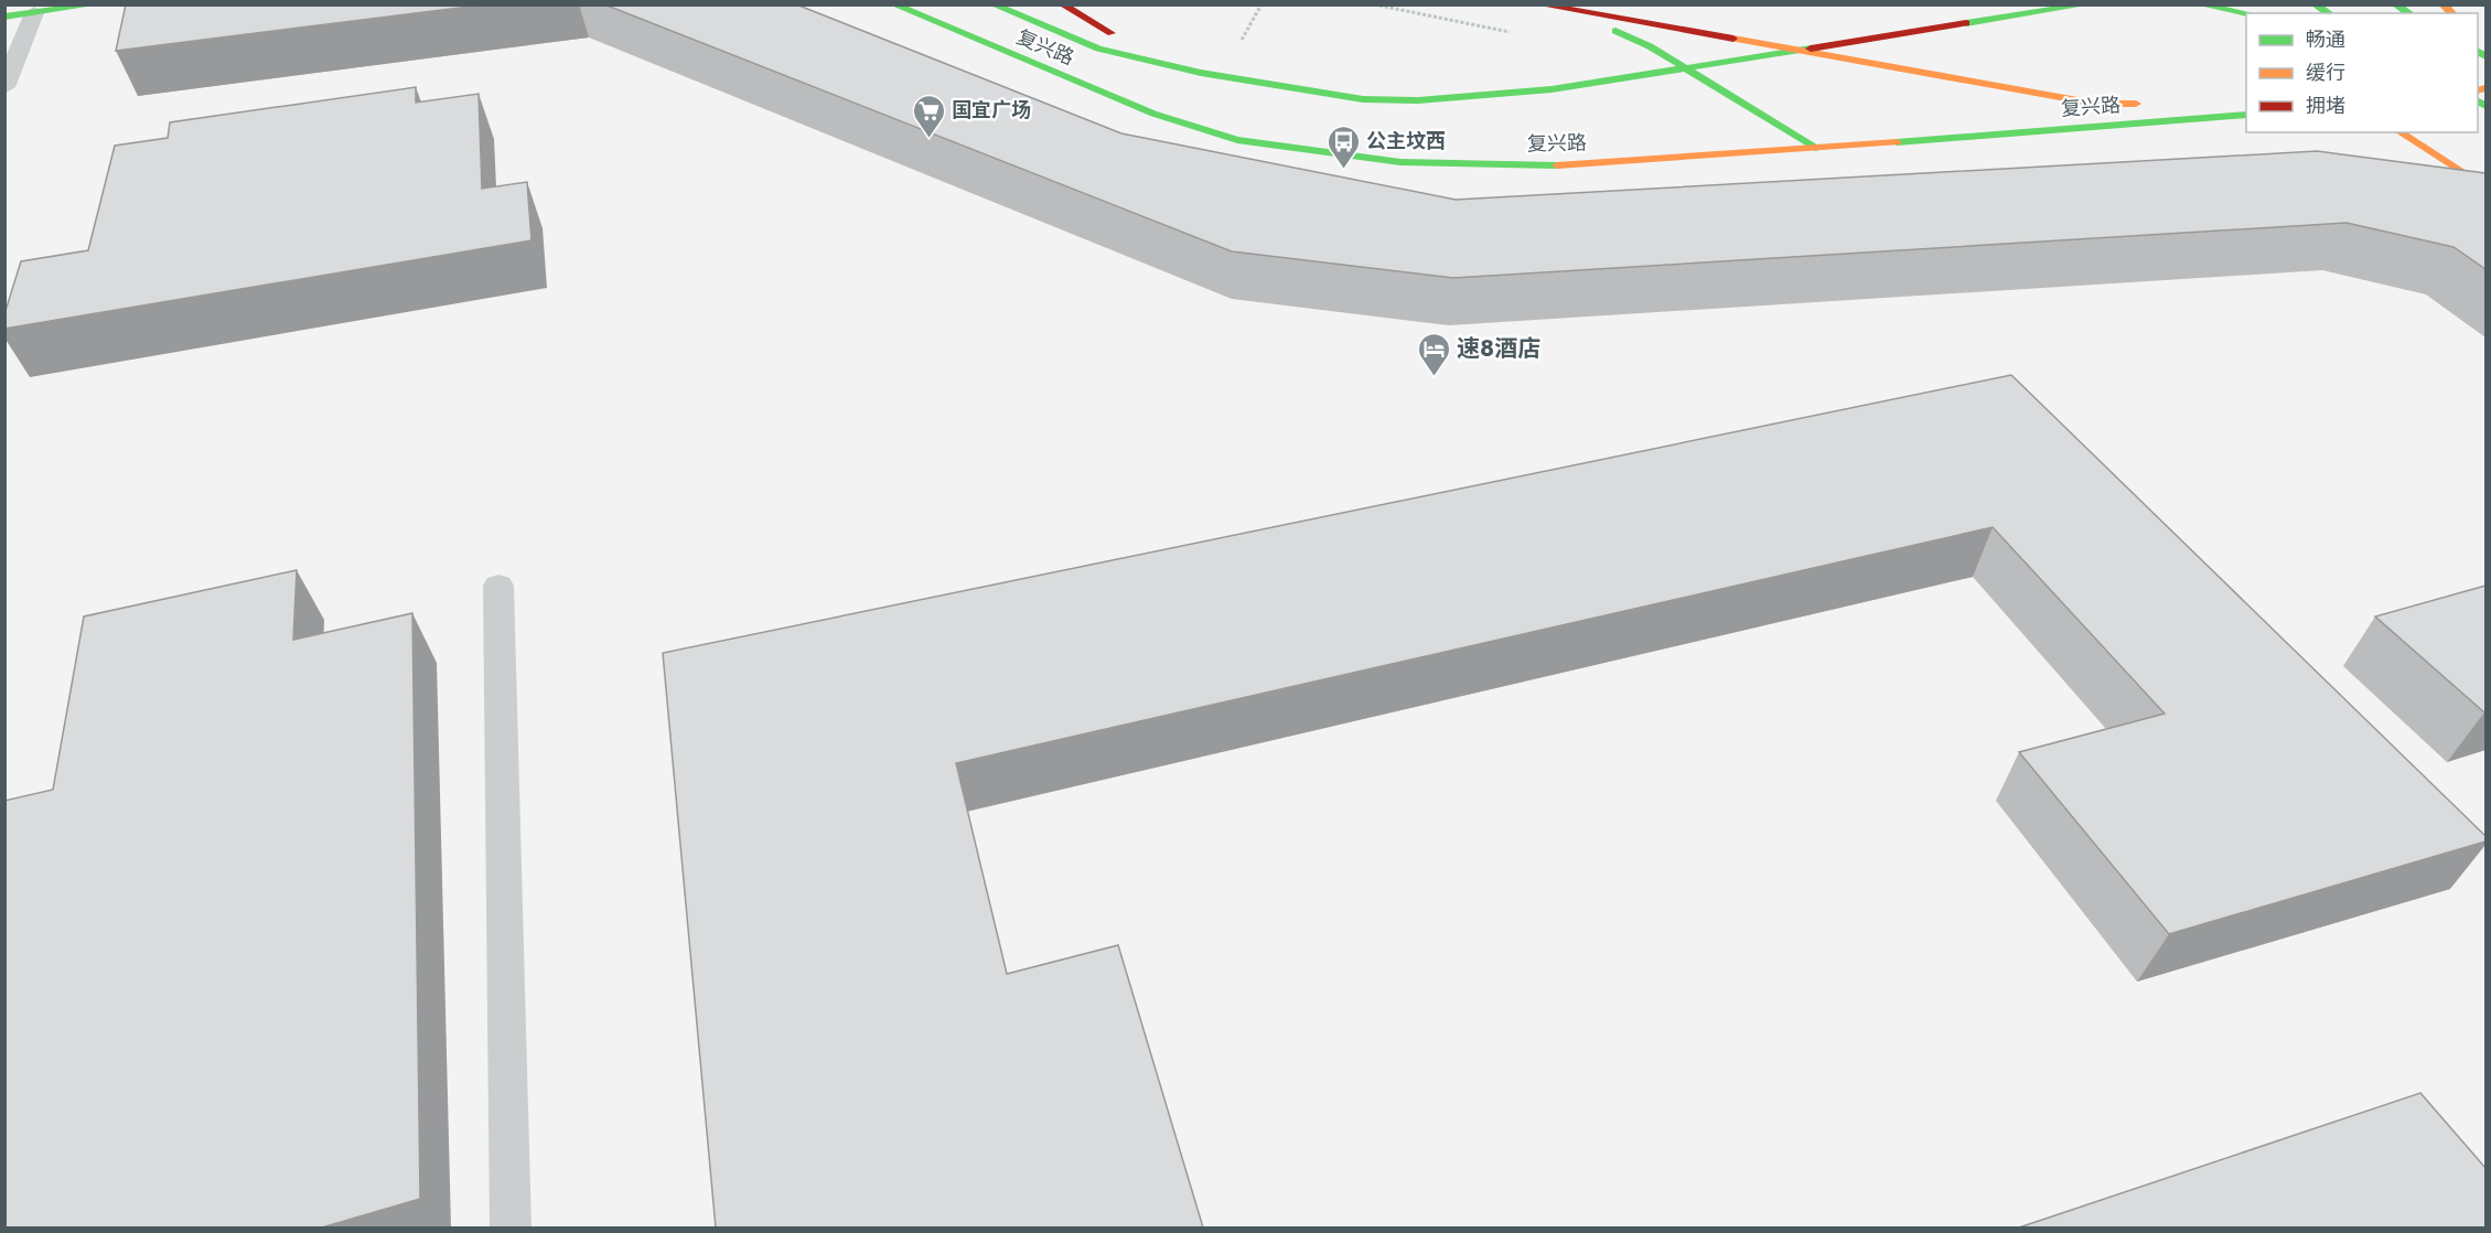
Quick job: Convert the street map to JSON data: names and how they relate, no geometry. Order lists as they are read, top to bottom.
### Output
{
  "streets": {
    "main road": ["复兴路"]
  },
  "places": {
    "supermarket": ["国宜广场"],
    "bus stop": ["公主坟西"],
    "hotel": ["速8酒店"]
  },
  "legend": ["畅通", "缓行", "拥堵"]
}
